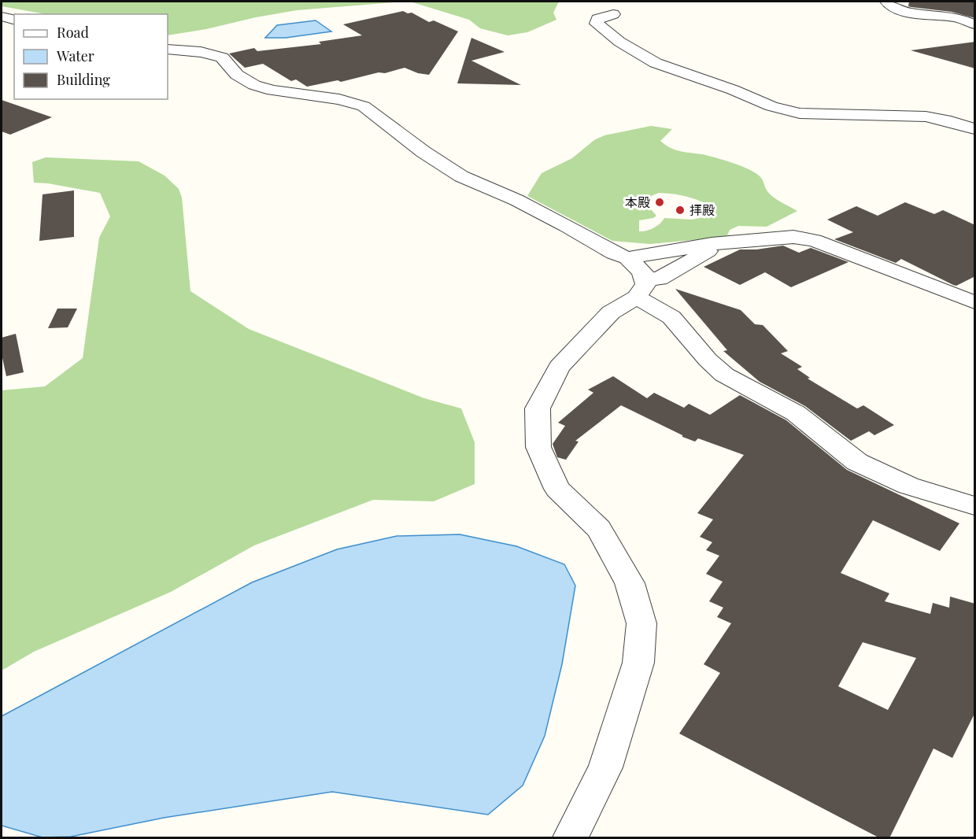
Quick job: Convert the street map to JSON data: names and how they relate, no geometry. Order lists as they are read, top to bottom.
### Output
{
  "places": ["本殿", "拝殿"],
  "legend": ["Road", "Water", "Building"]
}
